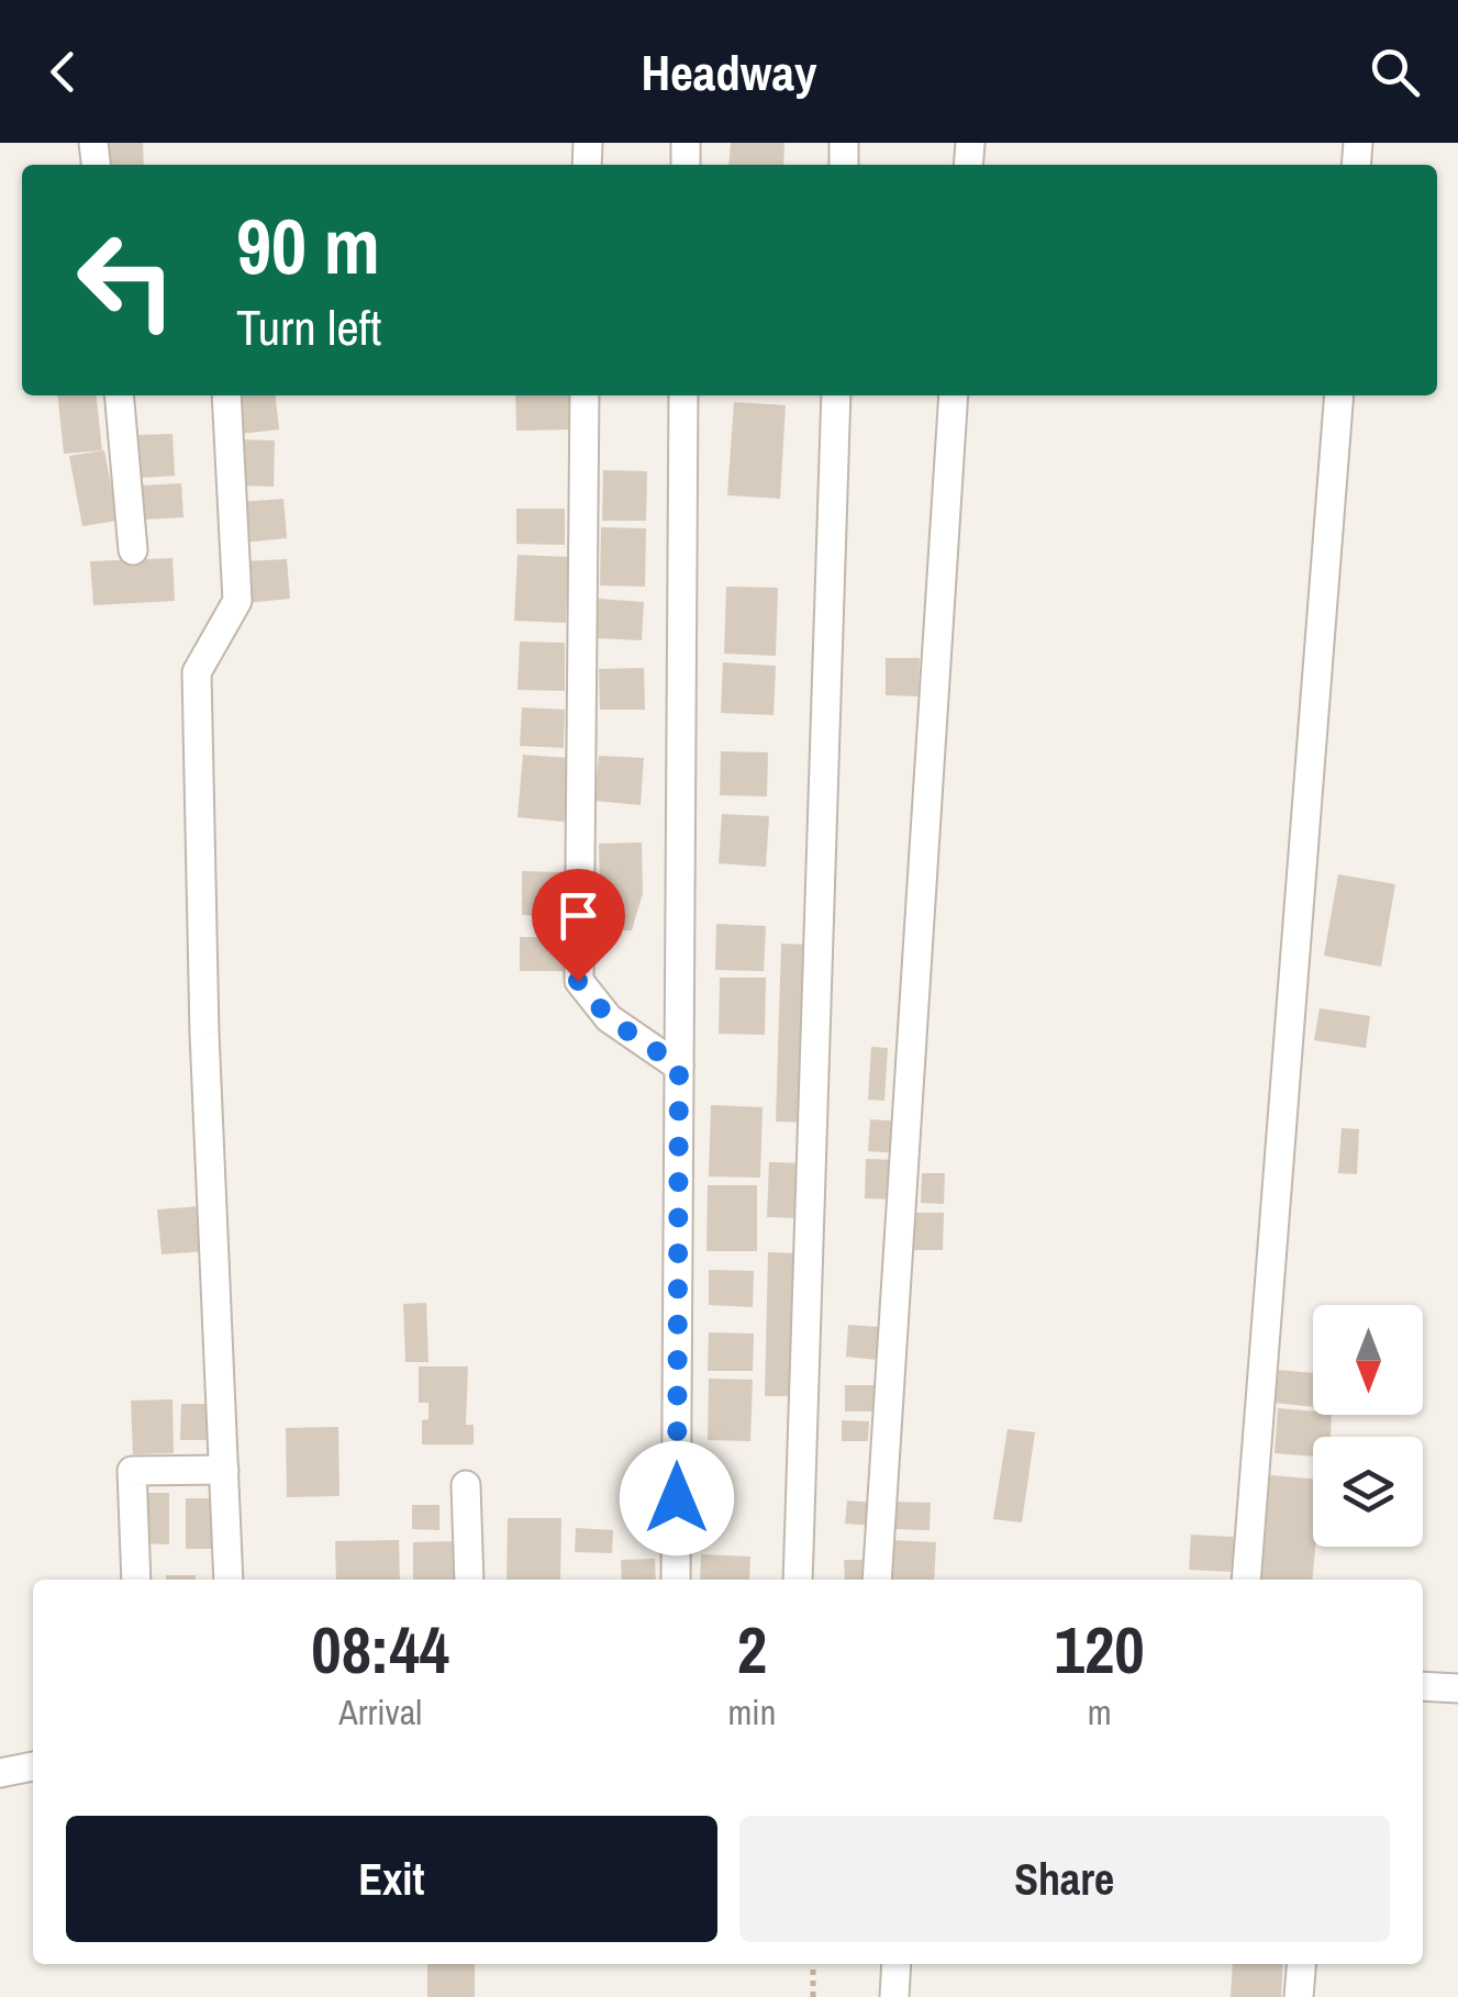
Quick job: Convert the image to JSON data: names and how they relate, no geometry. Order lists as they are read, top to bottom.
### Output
{
  "north": "bottom",
  "page": {
    "header": "Headway",
    "turn": ["90 m", "Turn left"],
    "eta": [
      "08:44",
      "Arrival",
      "2",
      "min",
      "120",
      "m"
    ],
    "buttons": ["Exit", "Share"]
  }
}
